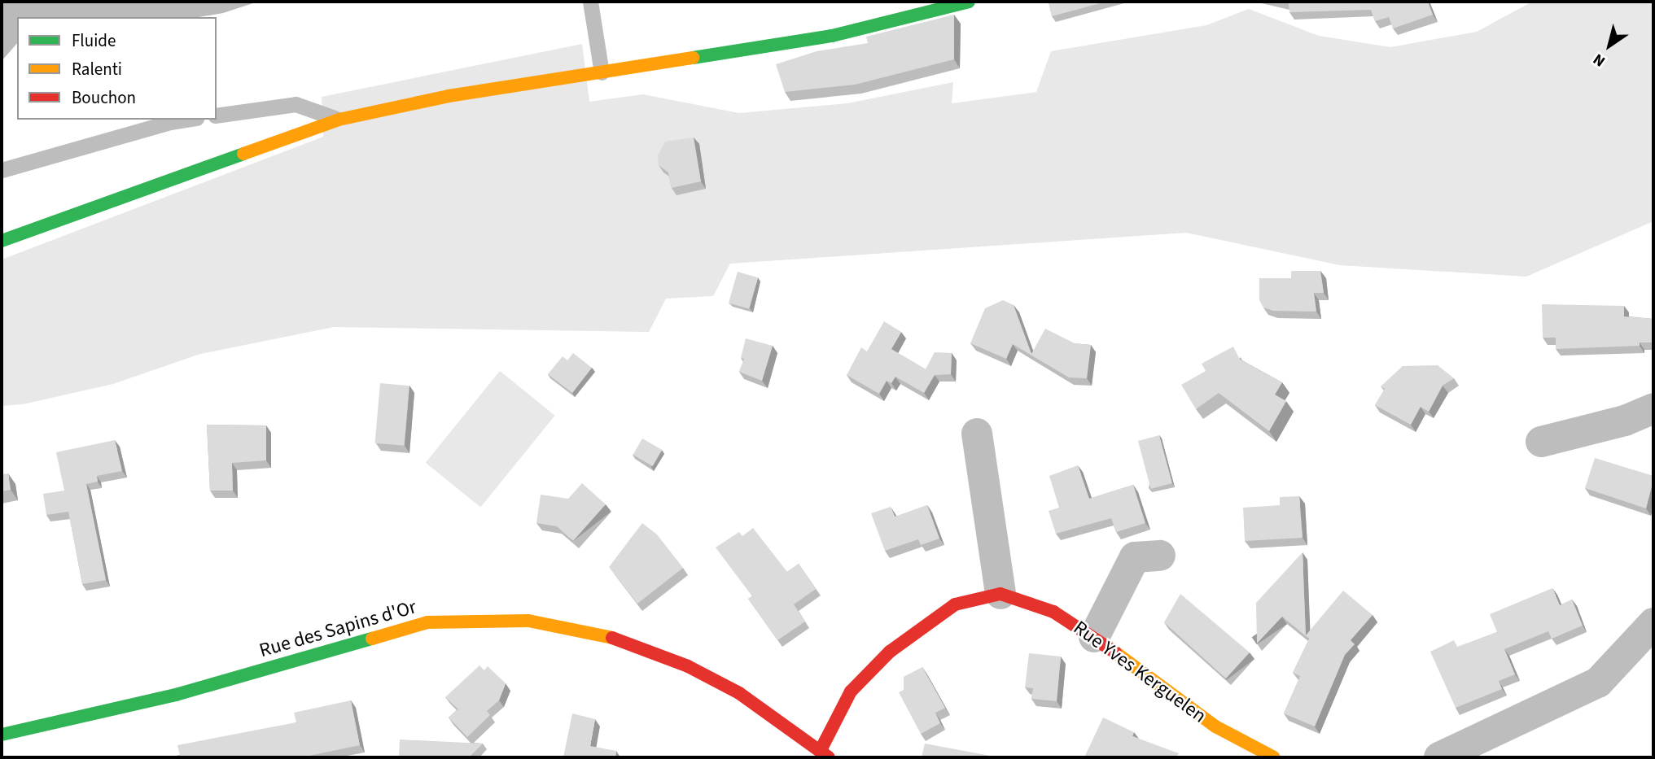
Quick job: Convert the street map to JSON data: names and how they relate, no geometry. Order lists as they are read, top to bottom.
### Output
{
  "streets": {
    "street": ["Rue des Sapins d'Or", "Rue Yves Kerguelen"]
  },
  "legend": ["Fluide", "Ralenti", "Bouchon"],
  "north": "bottom left"
}
